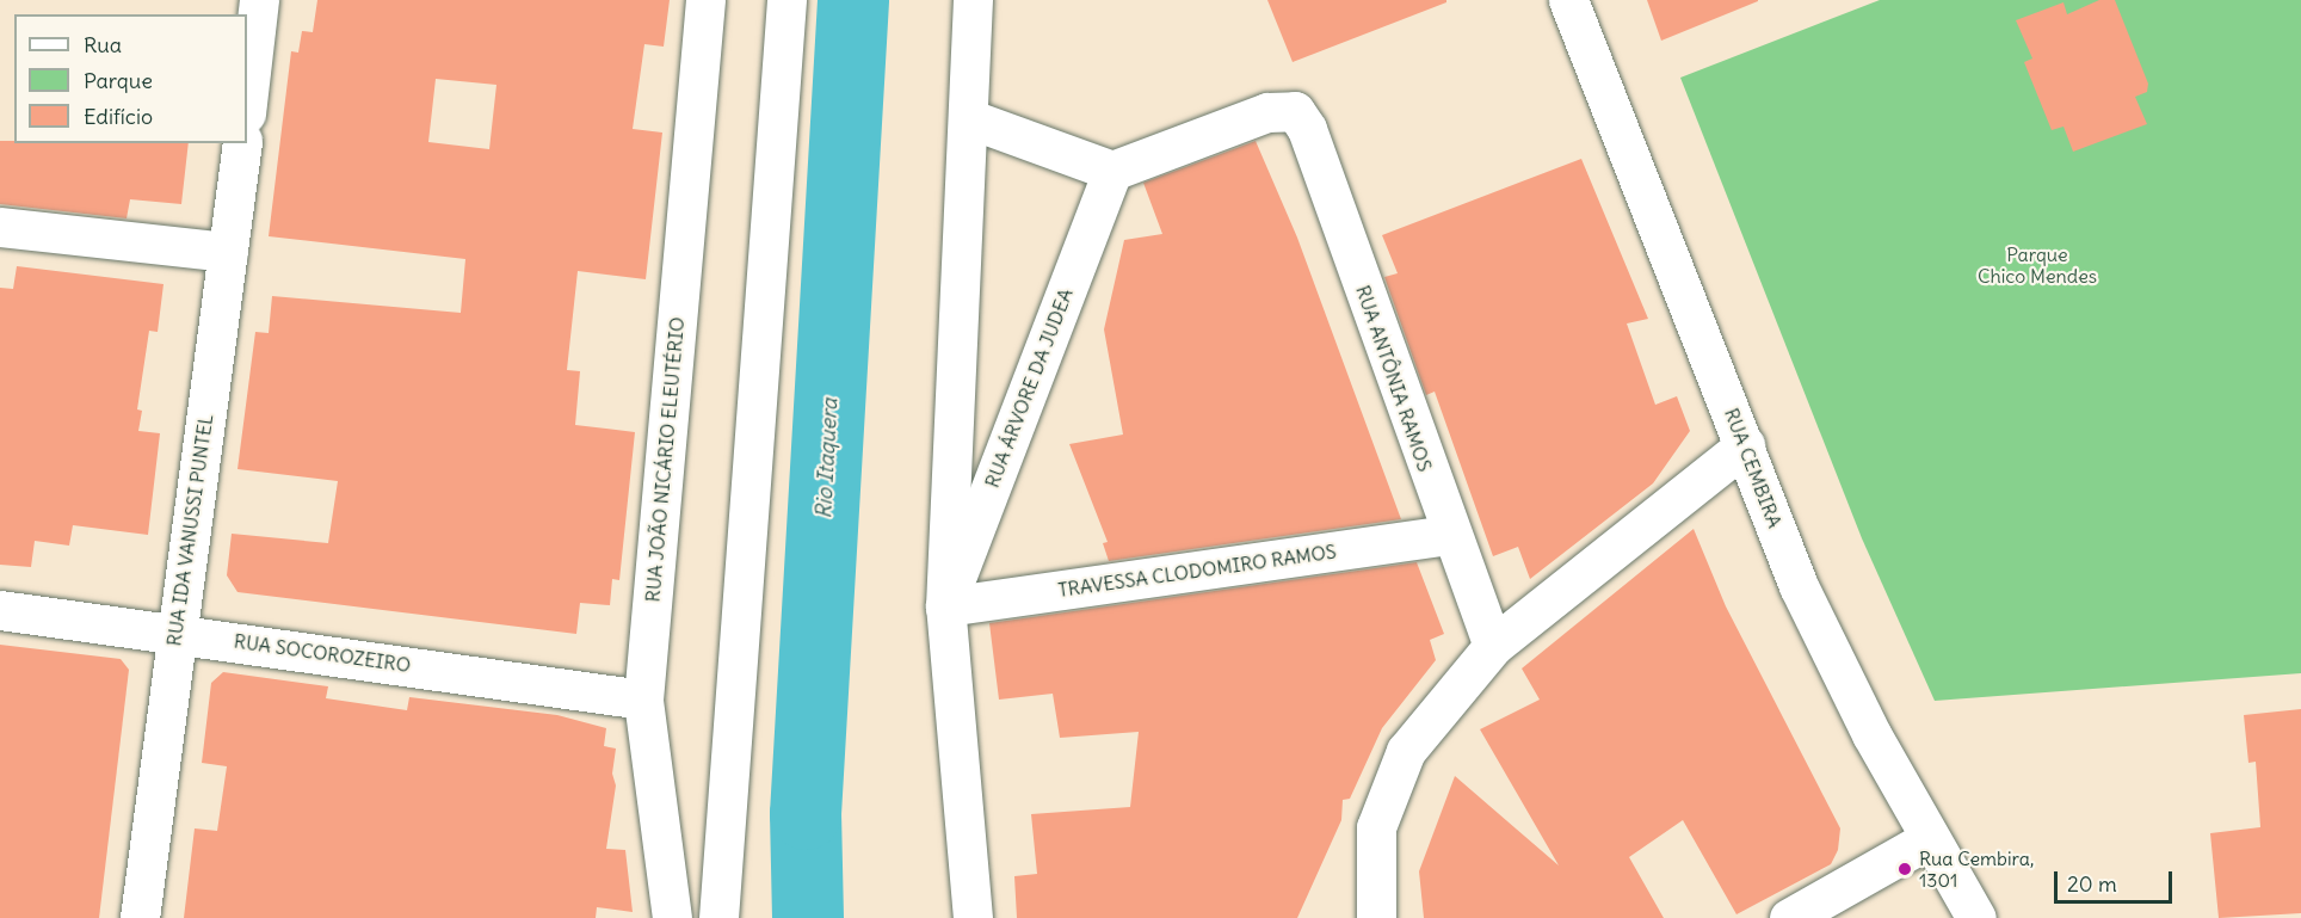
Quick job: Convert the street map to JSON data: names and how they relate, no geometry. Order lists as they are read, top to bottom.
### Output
{
  "streets": {
    "street": [
      "RUA ANTÔNIA RAMOS",
      "RUA ÁRVORE DA JUDEA",
      "RUA JOÃO NICÁRIO ELEUTÉRIO",
      "RUA CEMBIRA",
      "RUA IDA VANUSSI PUNTEL",
      "TRAVESSA CLODOMIRO RAMOS",
      "RUA SOCOROZEIRO"
    ]
  },
  "crossings": [
    ["RUA ANTÔNIA RAMOS", "RUA ÁRVORE DA JUDEA"],
    ["RUA ANTÔNIA RAMOS", "TRAVESSA CLODOMIRO RAMOS"],
    ["RUA ÁRVORE DA JUDEA", "TRAVESSA CLODOMIRO RAMOS"],
    ["RUA JOÃO NICÁRIO ELEUTÉRIO", "RUA SOCOROZEIRO"],
    ["RUA IDA VANUSSI PUNTEL", "RUA SOCOROZEIRO"]
  ],
  "water": ["Rio Itaquera"],
  "parks": ["Parque Chico Mendes"],
  "places": ["Rua Cembira, 1301"],
  "legend": ["Rua", "Parque", "Edifício"],
  "scale_bar": "20 m"
}
